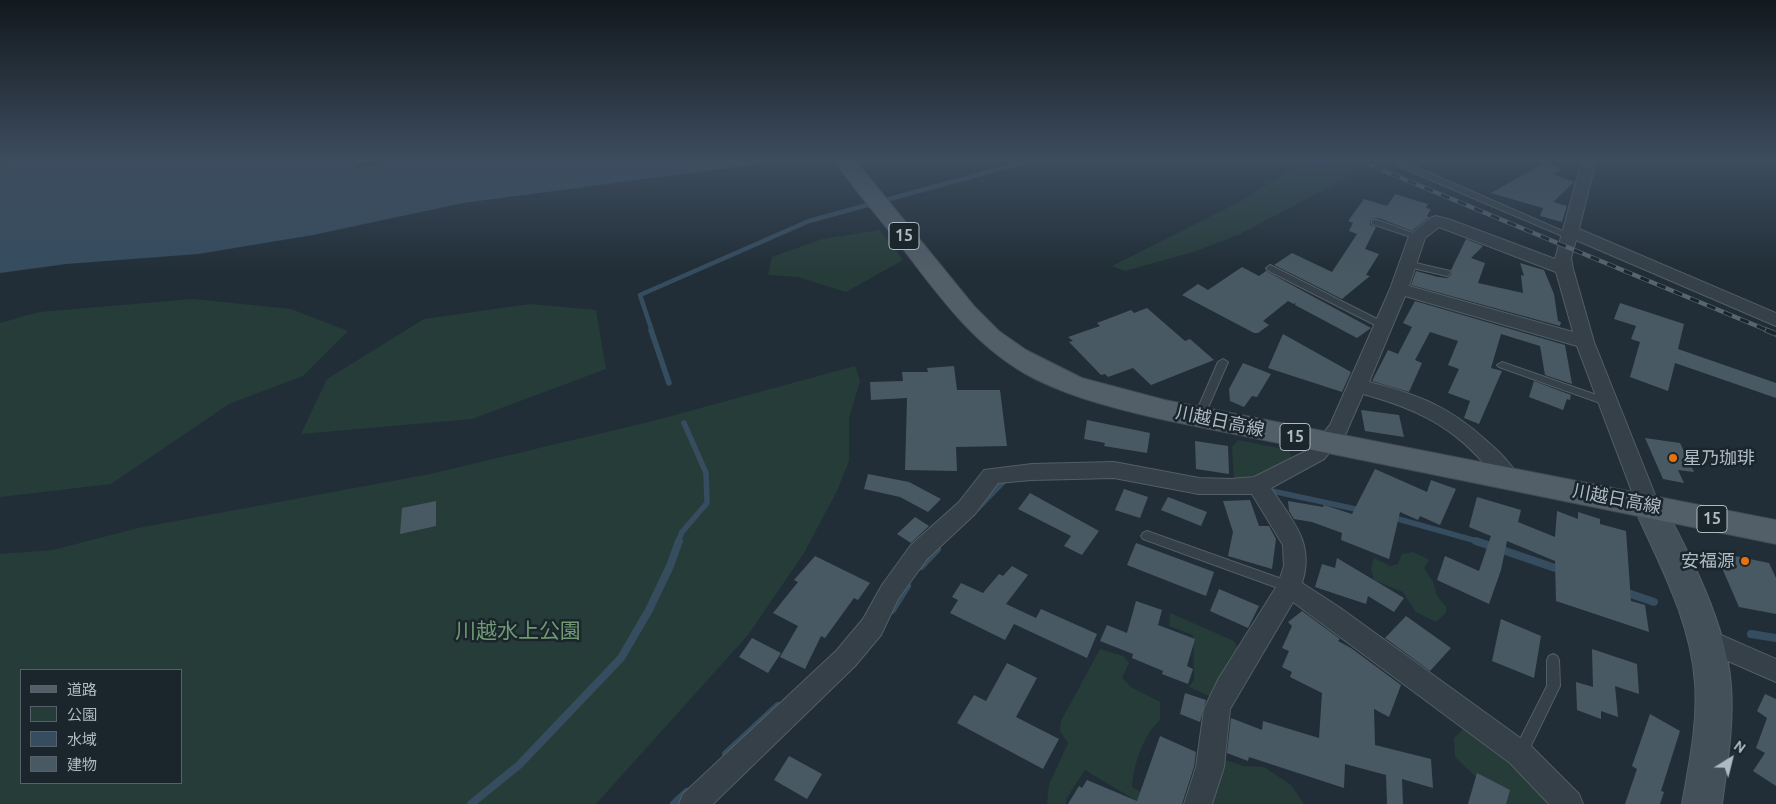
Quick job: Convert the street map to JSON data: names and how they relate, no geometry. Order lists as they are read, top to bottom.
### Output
{
  "streets": {
    "main road": ["15", "川越日高線"]
  },
  "parks": ["川越水上公園"],
  "places": ["星乃珈琲", "安福源"],
  "legend": [
    "道路",
    "公園",
    "水域",
    "建物"
  ],
  "north": "top right"
}
